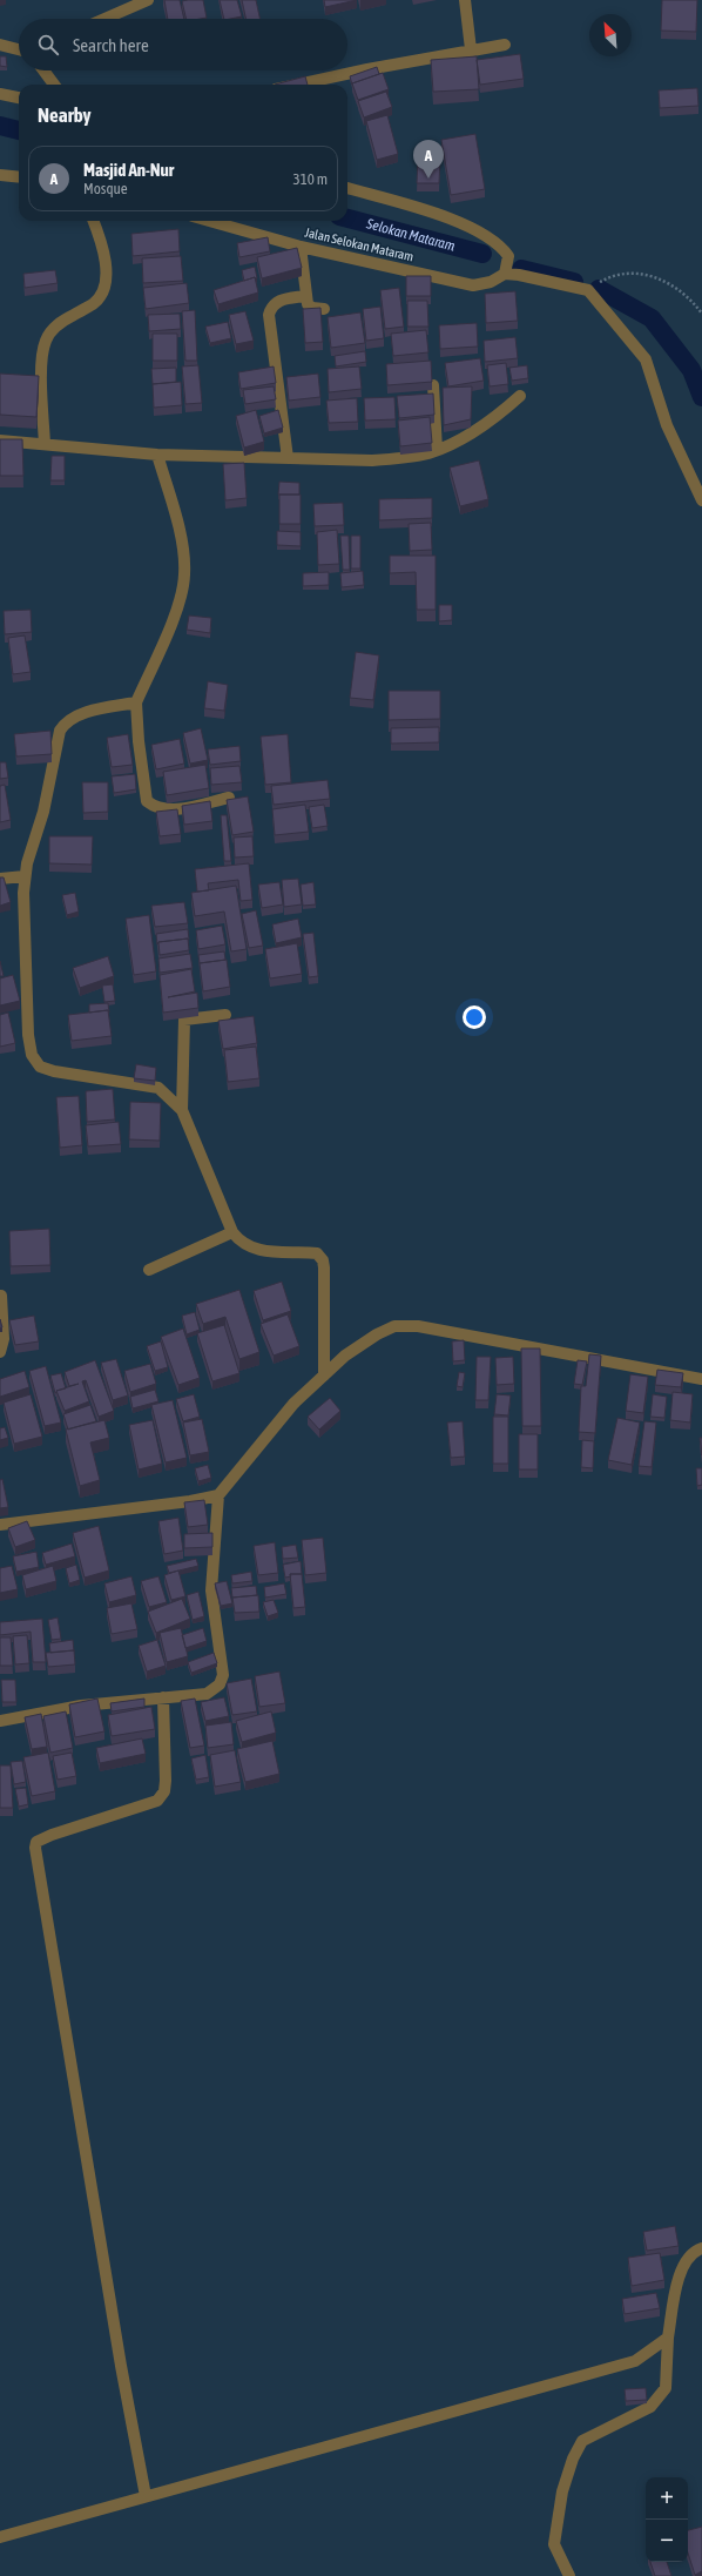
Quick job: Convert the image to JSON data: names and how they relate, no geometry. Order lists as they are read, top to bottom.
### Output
{
  "streets": {
    "street": ["Jalan Selokan Mataram"]
  },
  "water": ["Selokan Mataram"],
  "north": "top left",
  "page": {
    "search": "Search here",
    "heading": "Nearby",
    "pins": "A",
    "list": [
      {
        "mark": "A",
        "name": "Masjid An-Nur",
        "note": "Mosque",
        "value": "310 m"
      }
    ],
    "map_buttons": ["+", "−"]
  }
}
